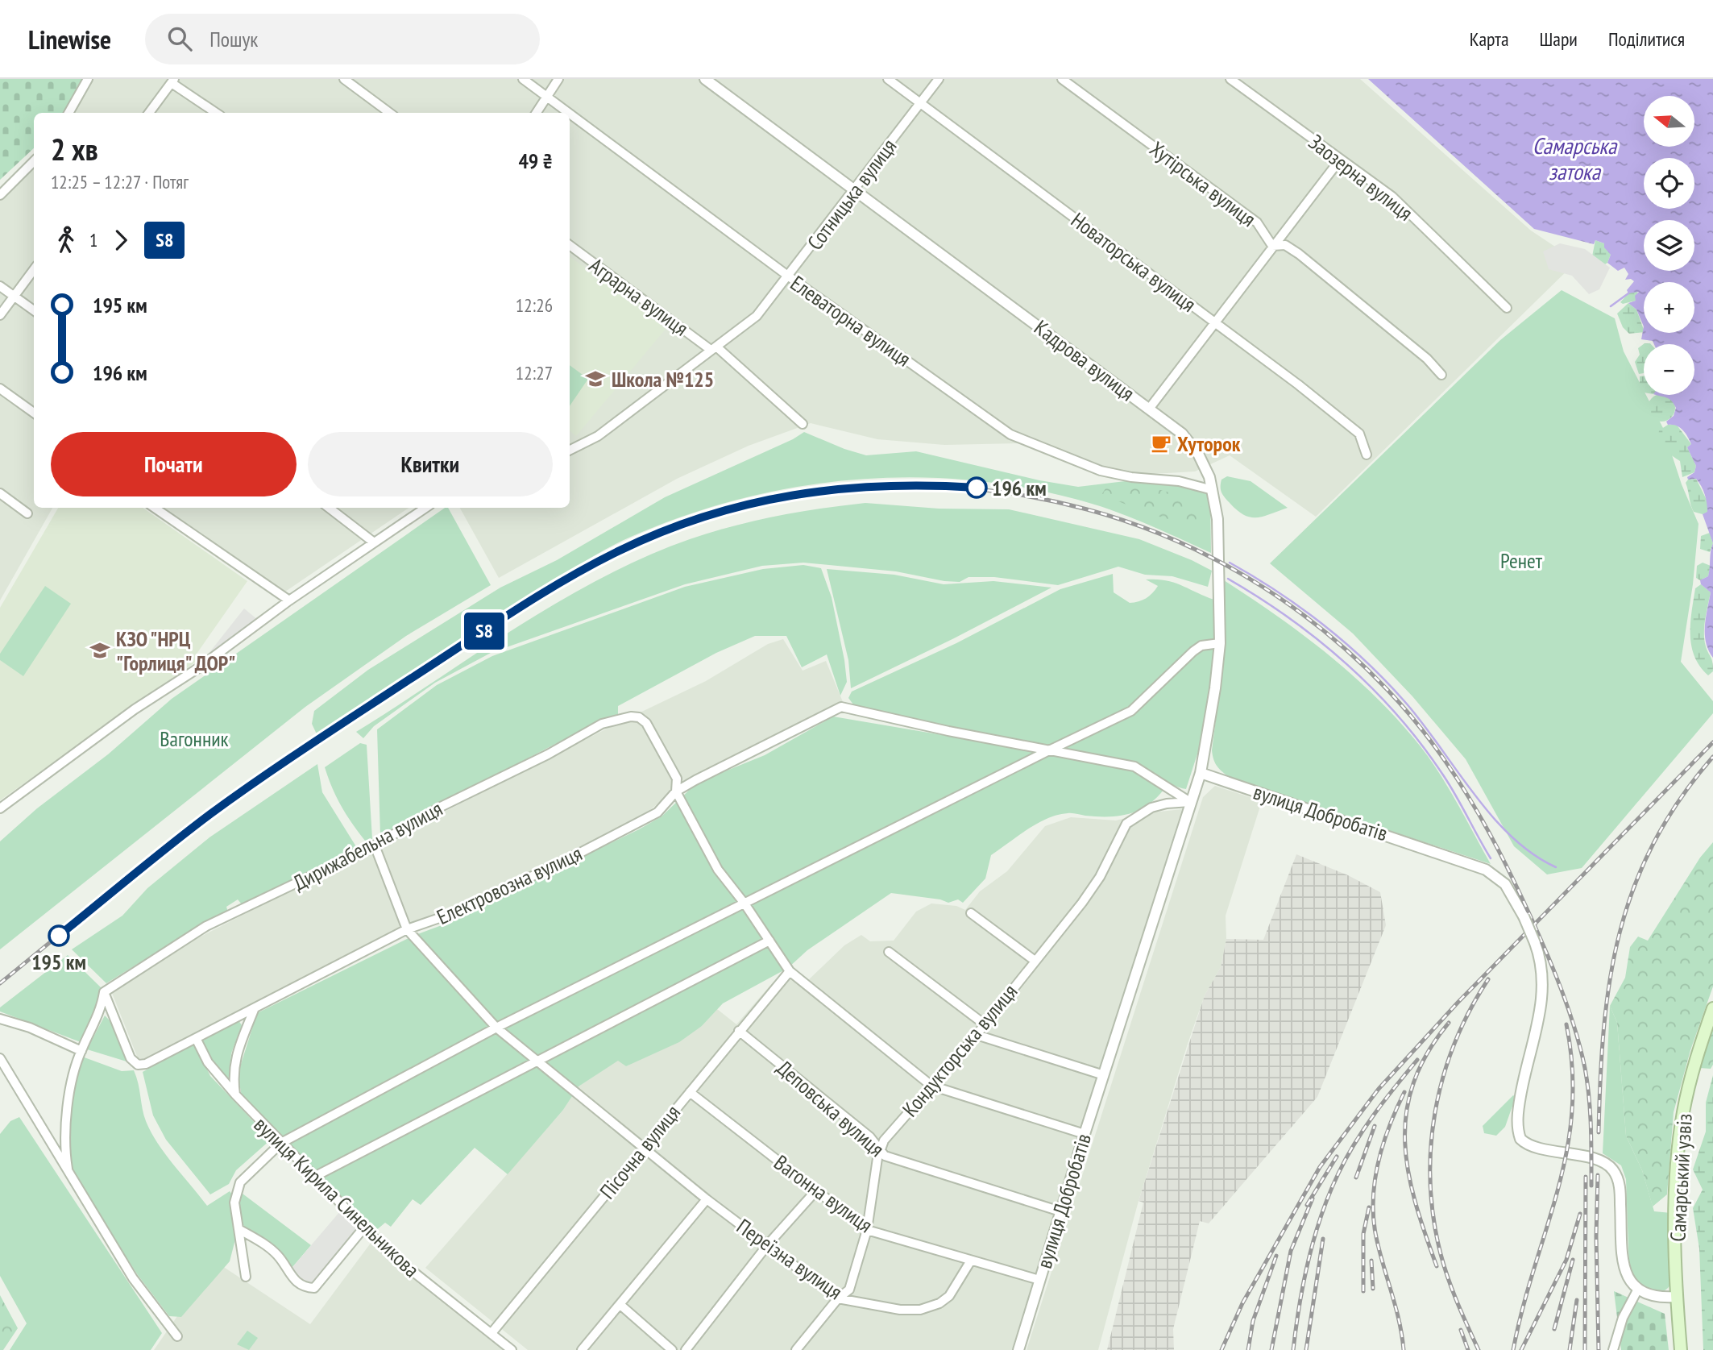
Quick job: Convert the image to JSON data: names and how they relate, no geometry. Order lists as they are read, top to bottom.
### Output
{
  "streets": {
    "main road": ["Самарський узвіз"],
    "street": [
      "Заозерна вулиця",
      "Хутірська вулиця",
      "Сотницька вулиця",
      "Новаторська вулиця",
      "Аграрна вулиця",
      "Елеваторна вулиця",
      "Кадрова вулиця",
      "вулиця Добробатів",
      "Дирижабельна вулиця",
      "Електровозна вулиця",
      "Кондукторська вулиця",
      "Деповська вулиця",
      "Пісочна вулиця",
      "Вагонна вулиця",
      "вулиця Кирила Синельникова",
      "Переїзна вулиця"
    ]
  },
  "crossings": [
    ["Сотницька вулиця", "Новаторська вулиця"],
    ["Сотницька вулиця", "Аграрна вулиця"],
    ["Сотницька вулиця", "Елеваторна вулиця"],
    ["Сотницька вулиця", "Кадрова вулиця"],
    ["Елеваторна вулиця", "Кадрова вулиця"],
    ["Кадрова вулиця", "вулиця Добробатів"],
    ["вулиця Добробатів", "Кондукторська вулиця"],
    ["вулиця Добробатів", "Деповська вулиця"],
    ["вулиця Добробатів", "Вагонна вулиця"],
    ["Дирижабельна вулиця", "Електровозна вулиця"],
    ["Електровозна вулиця", "вулиця Кирила Синельникова"],
    ["Електровозна вулиця", "Переїзна вулиця"],
    ["Кондукторська вулиця", "Деповська вулиця"],
    ["Кондукторська вулиця", "Вагонна вулиця"],
    ["Кондукторська вулиця", "Переїзна вулиця"],
    ["Деповська вулиця", "Пісочна вулиця"],
    ["Пісочна вулиця", "Вагонна вулиця"],
    ["Пісочна вулиця", "вулиця Кирила Синельникова"],
    ["Пісочна вулиця", "Переїзна вулиця"],
    ["Вагонна вулиця", "Переїзна вулиця"]
  ],
  "water": ["Самарська затока"],
  "parks": ["Ренет", "Вагонник"],
  "places": {
    "school or university": ["Школа №125", "КЗО \"НРЦ \"Горлиця\" ДОР\""],
    "cafe": ["Хуторок"],
    "other": ["196 км", "195 км"]
  },
  "north": "left",
  "page": {
    "header": "Linewise",
    "search": "Пошук",
    "nav": ["Карта", "Шари", "Поділитися"],
    "on_map": "S8",
    "map_buttons": ["+", "−"],
    "heading": ["2 хв", "12:25 – 12:27 · Потяг", "49 ₴"],
    "legs": ["1", "S8"],
    "list": [
      {
        "name": "195 км",
        "value": "12:26"
      },
      {
        "name": "196 км",
        "value": "12:27"
      }
    ],
    "buttons": ["Почати", "Квитки"]
  }
}
